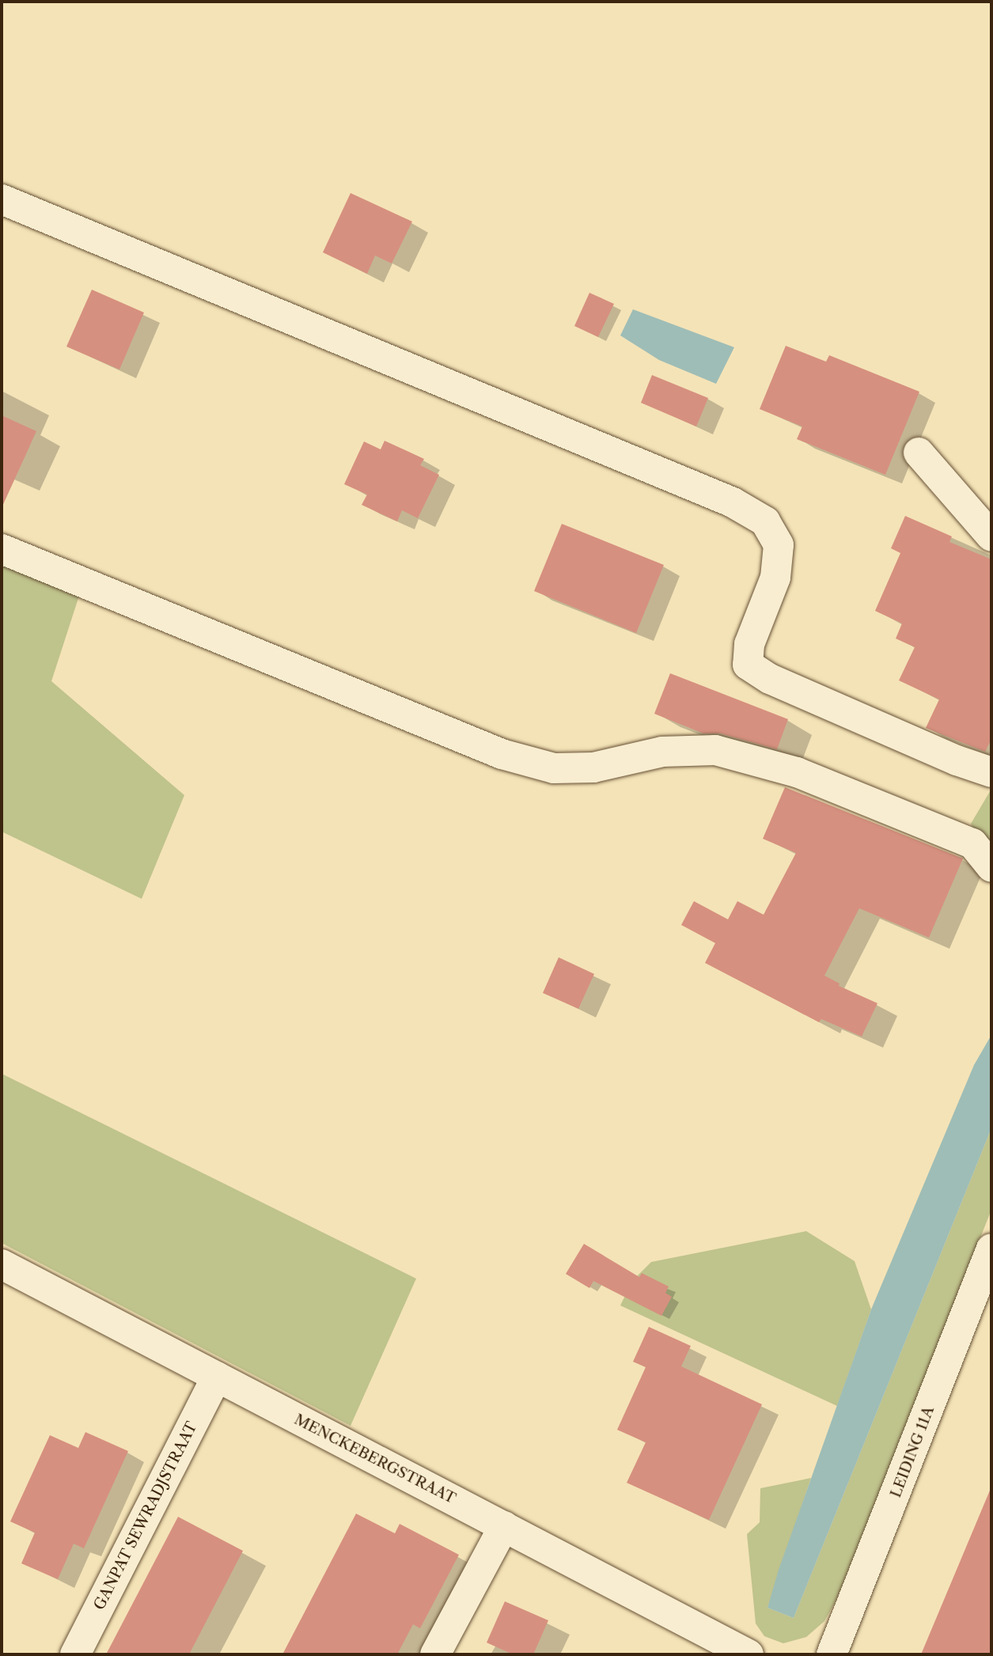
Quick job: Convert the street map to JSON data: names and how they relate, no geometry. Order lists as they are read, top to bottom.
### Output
{
  "streets": {
    "street": ["LEIDING 11A", "MENCKEBERGSTRAAT", "GANPAT SEWRADJSTRAAT"]
  },
  "crossings": [
    ["MENCKEBERGSTRAAT", "GANPAT SEWRADJSTRAAT"]
  ]
}
